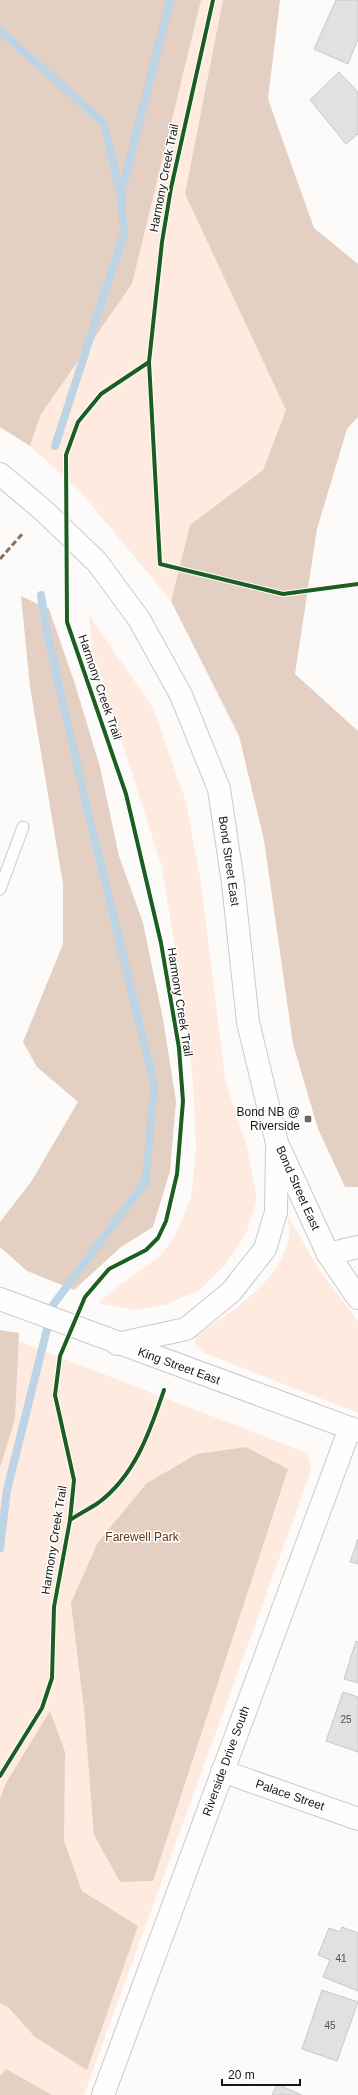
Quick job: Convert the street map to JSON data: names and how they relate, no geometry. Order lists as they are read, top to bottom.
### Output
{
  "streets": {
    "main road": [
      "Bond Street East",
      "King Street East",
      "Riverside Drive South",
      "Palace Street"
    ],
    "cycle path": ["Harmony Creek Trail"]
  },
  "crossings": [
    ["King Street East", "Riverside Drive South"],
    ["Riverside Drive South", "Palace Street"]
  ],
  "parks": ["Farewell Park"],
  "places": {
    "transit": ["Bond NB @ Riverside"]
  },
  "house_numbers": ["25", "41", "45"],
  "scale_bar": "20 m"
}
